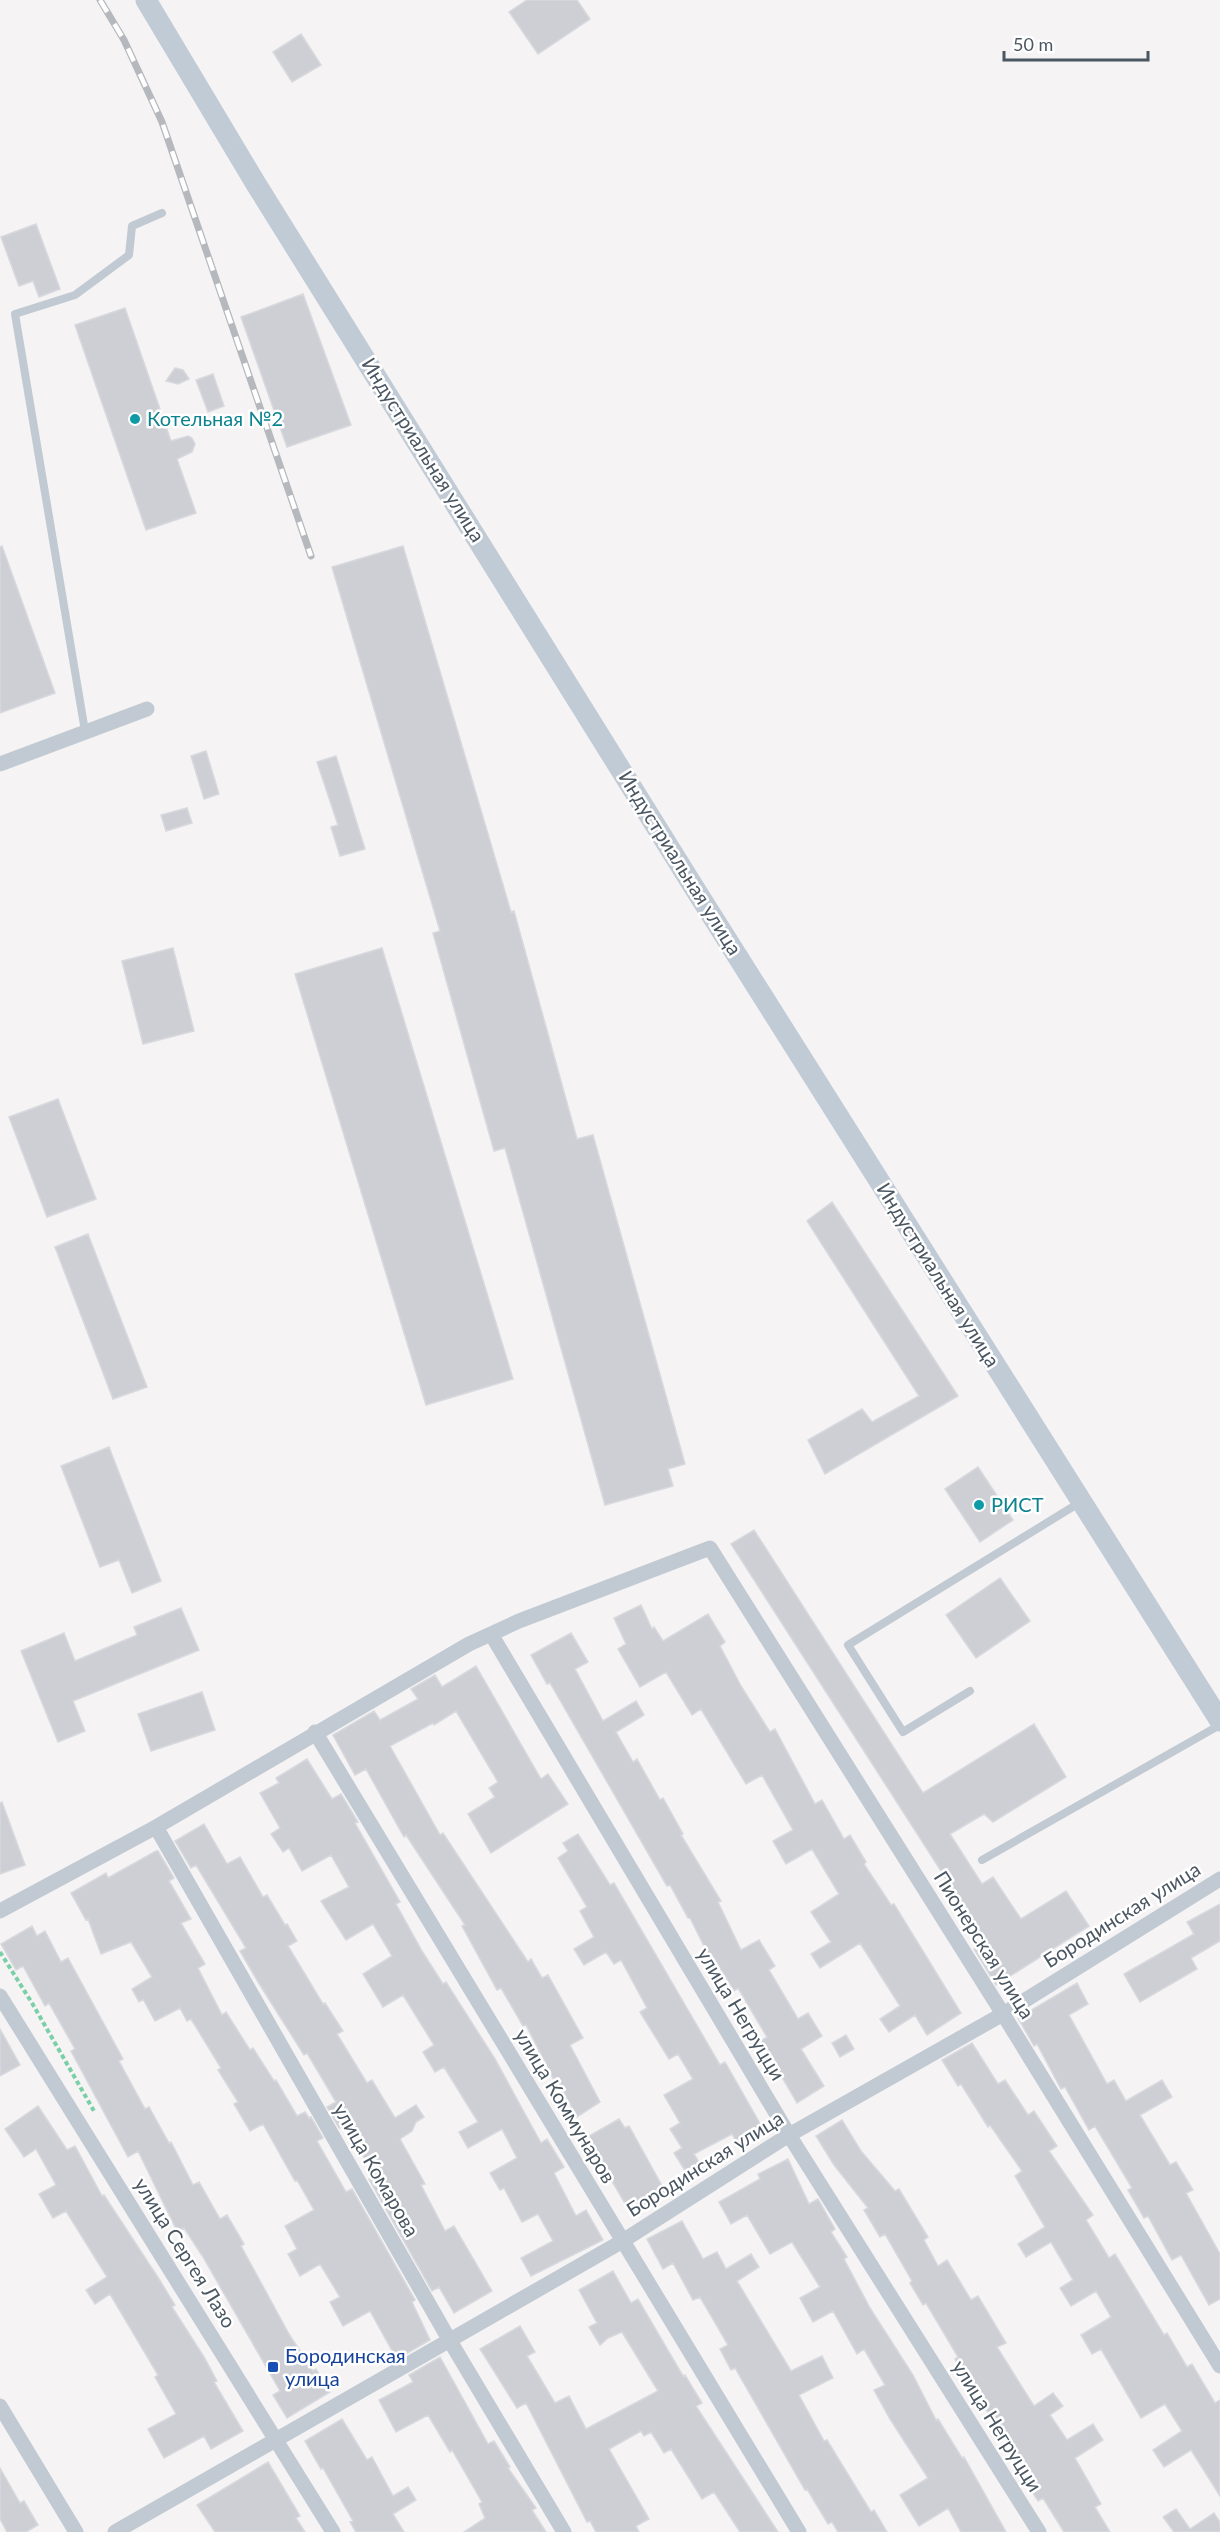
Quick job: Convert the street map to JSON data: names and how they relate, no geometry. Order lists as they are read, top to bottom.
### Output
{
  "streets": {
    "main road": ["Индустриальная улица"],
    "street": [
      "Бородинская улица",
      "Пионерская улица",
      "улица Негруцци",
      "улица Коммунаров",
      "улица Комарова",
      "улица Сергея Лазо"
    ]
  },
  "crossings": [
    ["Бородинская улица", "Пионерская улица"],
    ["Бородинская улица", "улица Негруцци"],
    ["Бородинская улица", "улица Коммунаров"],
    ["Бородинская улица", "улица Комарова"],
    ["Бородинская улица", "улица Сергея Лазо"],
    ["Пионерская улица", "улица Негруцци"]
  ],
  "places": {
    "other": ["Котельная №2", "РИСТ"],
    "transit": ["Бородинская улица"]
  },
  "scale_bar": "50 m"
}
